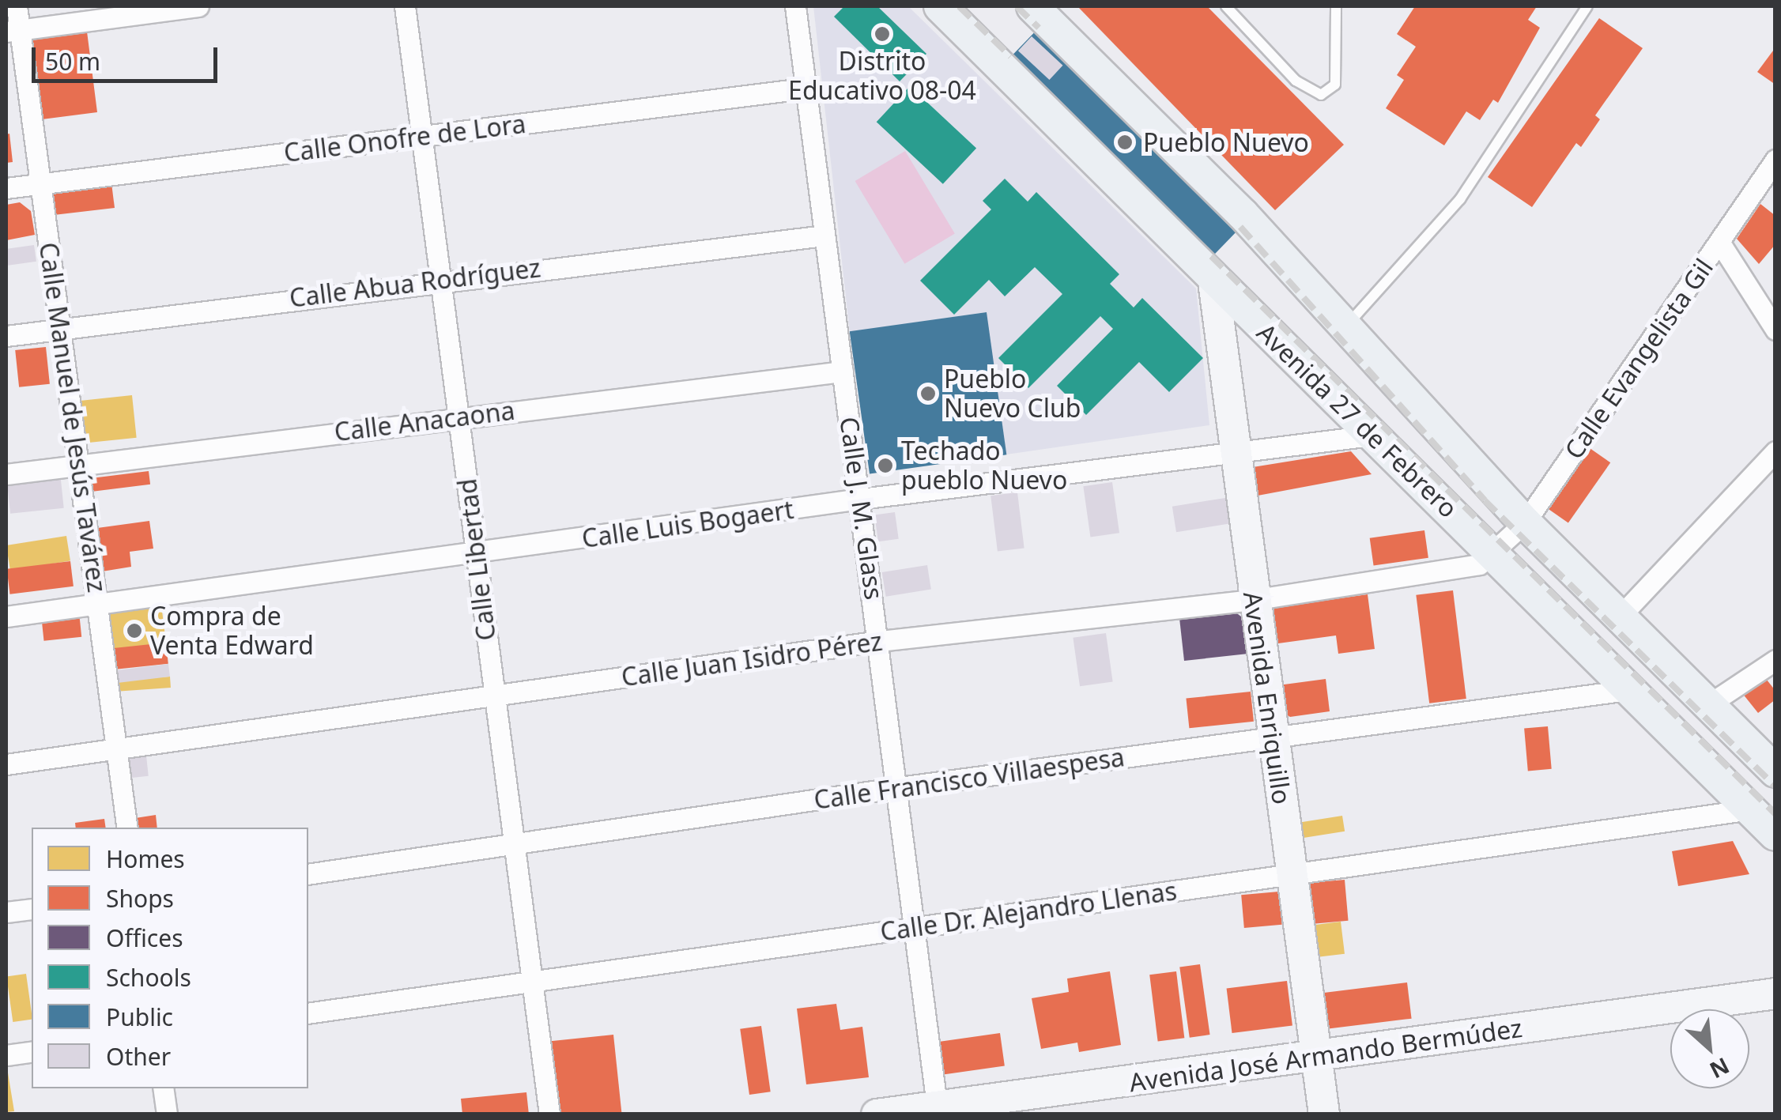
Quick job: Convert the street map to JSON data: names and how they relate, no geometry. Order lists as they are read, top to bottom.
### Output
{
  "streets": {
    "main road": ["Avenida 27 de Febrero"],
    "street": [
      "Calle Onofre de Lora",
      "Calle Abua Rodríguez",
      "Calle Evangelista Gil",
      "Calle Manuel de Jesús Tavárez",
      "Calle Anacaona",
      "Calle J. M. Glass",
      "Calle Luis Bogaert",
      "Calle Libertad",
      "Calle Juan Isidro Pérez",
      "Avenida Enriquillo",
      "Calle Francisco Villaespesa",
      "Calle Dr. Alejandro Llenas",
      "Avenida José Armando Bermúdez"
    ]
  },
  "crossings": [
    ["Calle Onofre de Lora", "Calle Manuel de Jesús Tavárez"],
    ["Calle Onofre de Lora", "Calle J. M. Glass"],
    ["Calle Onofre de Lora", "Calle Libertad"],
    ["Calle Abua Rodríguez", "Calle Manuel de Jesús Tavárez"],
    ["Calle Abua Rodríguez", "Calle J. M. Glass"],
    ["Calle Abua Rodríguez", "Calle Libertad"],
    ["Calle Evangelista Gil", "Avenida 27 de Febrero"],
    ["Calle Evangelista Gil", "Calle Juan Isidro Pérez"],
    ["Calle Manuel de Jesús Tavárez", "Calle Anacaona"],
    ["Calle Manuel de Jesús Tavárez", "Calle Luis Bogaert"],
    ["Calle Manuel de Jesús Tavárez", "Calle Juan Isidro Pérez"],
    ["Avenida 27 de Febrero", "Calle Luis Bogaert"],
    ["Avenida 27 de Febrero", "Calle Juan Isidro Pérez"],
    ["Avenida 27 de Febrero", "Avenida Enriquillo"],
    ["Avenida 27 de Febrero", "Calle Francisco Villaespesa"],
    ["Avenida 27 de Febrero", "Calle Dr. Alejandro Llenas"],
    ["Calle Anacaona", "Calle J. M. Glass"],
    ["Calle Anacaona", "Calle Libertad"],
    ["Calle J. M. Glass", "Calle Luis Bogaert"],
    ["Calle J. M. Glass", "Calle Juan Isidro Pérez"],
    ["Calle J. M. Glass", "Calle Francisco Villaespesa"],
    ["Calle J. M. Glass", "Calle Dr. Alejandro Llenas"],
    ["Calle J. M. Glass", "Avenida José Armando Bermúdez"],
    ["Calle Luis Bogaert", "Calle Libertad"],
    ["Calle Luis Bogaert", "Avenida Enriquillo"],
    ["Calle Libertad", "Calle Juan Isidro Pérez"],
    ["Calle Libertad", "Calle Francisco Villaespesa"],
    ["Calle Libertad", "Calle Dr. Alejandro Llenas"],
    ["Calle Juan Isidro Pérez", "Avenida Enriquillo"],
    ["Avenida Enriquillo", "Calle Francisco Villaespesa"],
    ["Avenida Enriquillo", "Calle Dr. Alejandro Llenas"],
    ["Avenida Enriquillo", "Avenida José Armando Bermúdez"]
  ],
  "places": [
    "Distrito Educativo 08-04",
    "Pueblo Nuevo",
    "Pueblo Nuevo Club",
    "Techado pueblo Nuevo",
    "Compra de Venta Edward"
  ],
  "legend": [
    "Homes",
    "Shops",
    "Offices",
    "Schools",
    "Public",
    "Other"
  ],
  "scale_bar": "50 m",
  "north": "bottom right"
}
